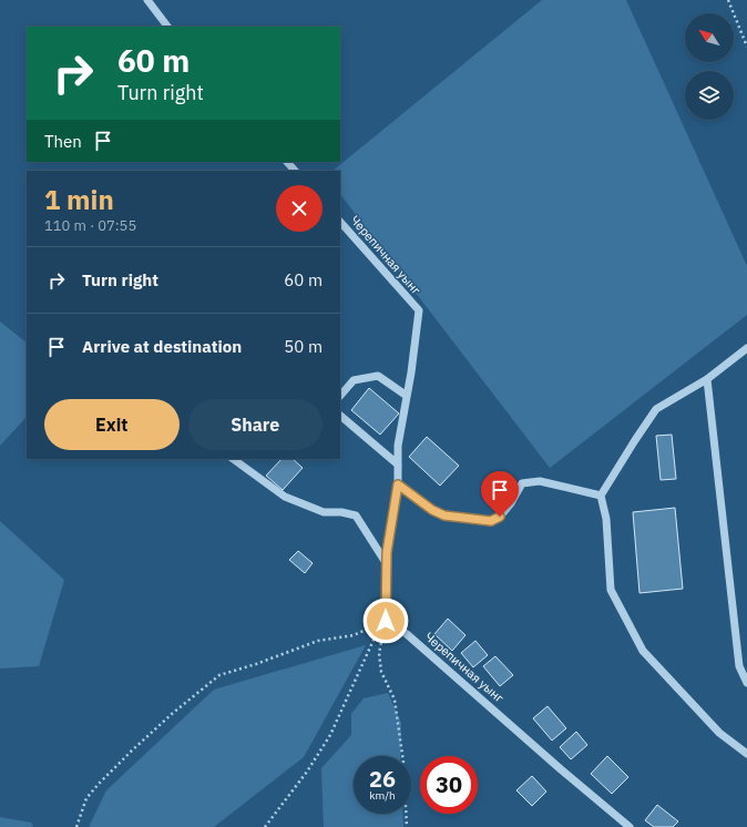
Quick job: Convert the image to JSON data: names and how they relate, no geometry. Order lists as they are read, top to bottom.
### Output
{
  "streets": {
    "street": ["Черепичная уынг"]
  },
  "north": "top left",
  "page": {
    "turn": ["60 m", "Turn right"],
    "then": "Then",
    "heading": ["1 min", "110 m · 07:55"],
    "list": [
      {
        "name": "Turn right",
        "value": "60 m"
      },
      {
        "name": "Arrive at destination",
        "value": "50 m"
      }
    ],
    "buttons": ["Exit", "Share"],
    "speed": "26 km/h",
    "limit": "30"
  }
}
